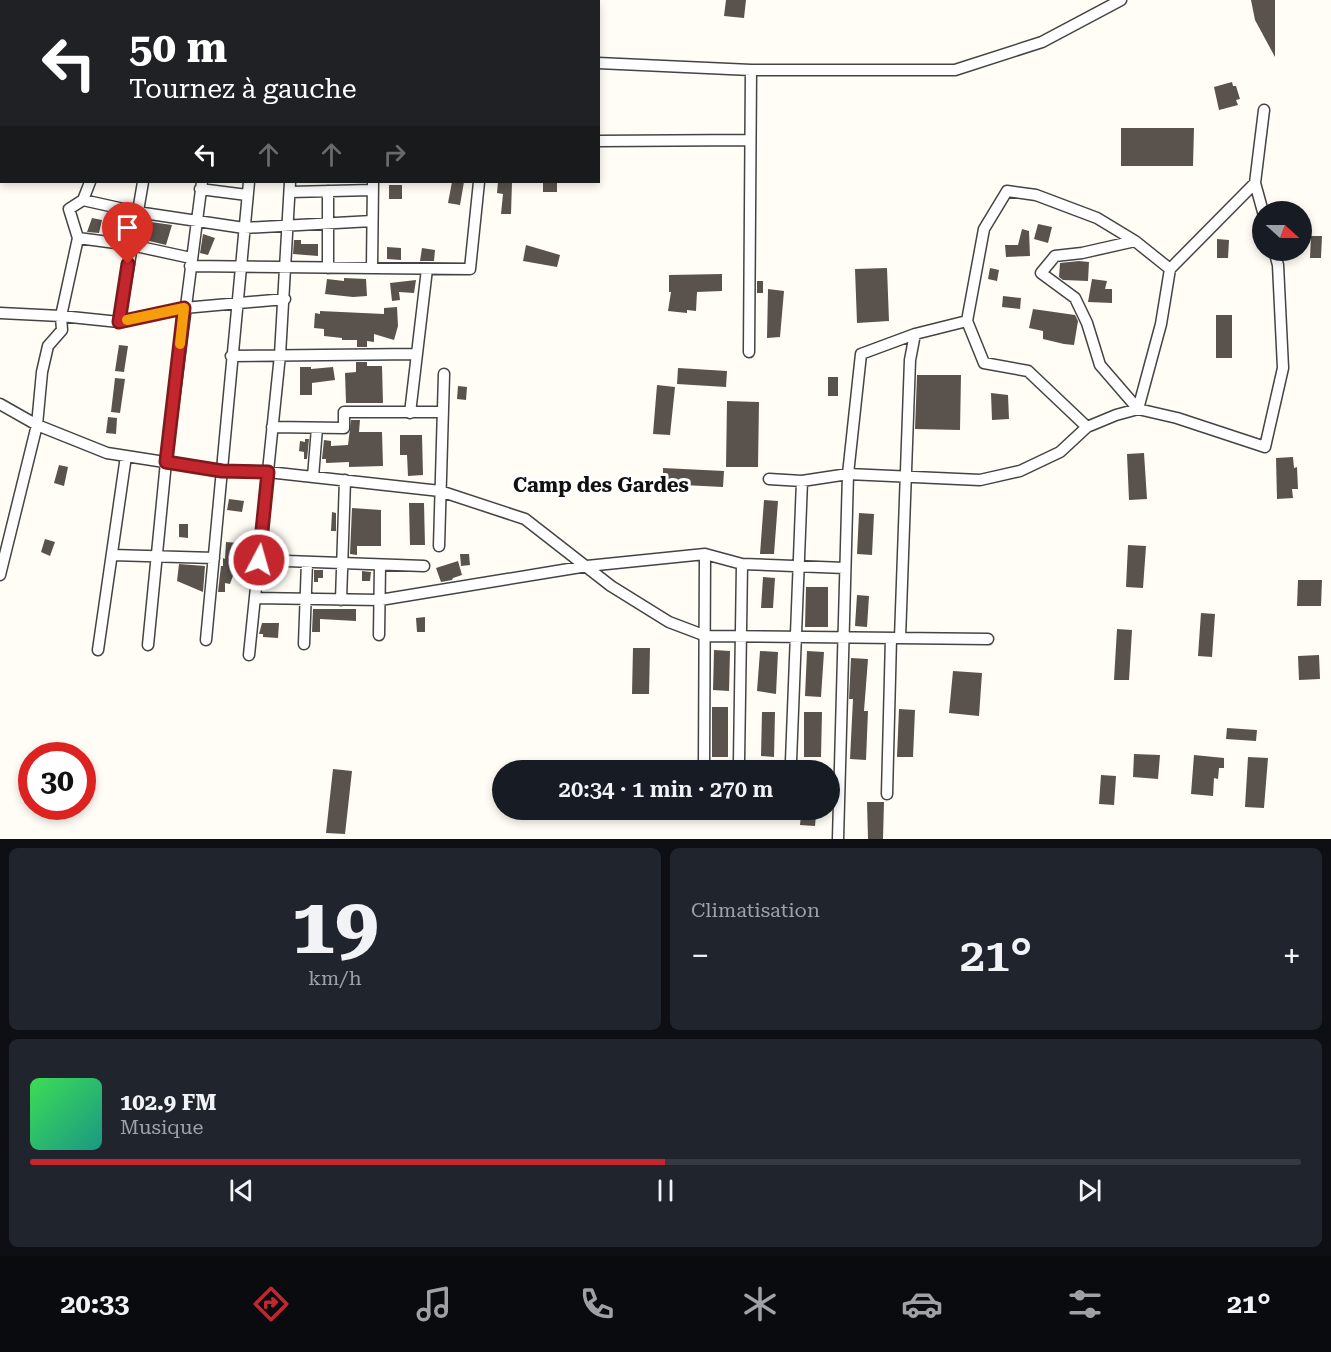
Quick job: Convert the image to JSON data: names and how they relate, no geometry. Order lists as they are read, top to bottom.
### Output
{
  "districts": ["Camp des Gardes"],
  "north": "right",
  "page": {
    "turn": ["50 m", "Tournez à gauche"],
    "limit": "30",
    "trip": "20:34 · 1 min · 270 m",
    "tile": [
      ["19", "km/h"],
      "Climatisation"
    ],
    "heat": ["−", "21°", "+"],
    "song": ["102.9 FM", "Musique"],
    "tabs": ["20:33", "21°"]
  }
}
